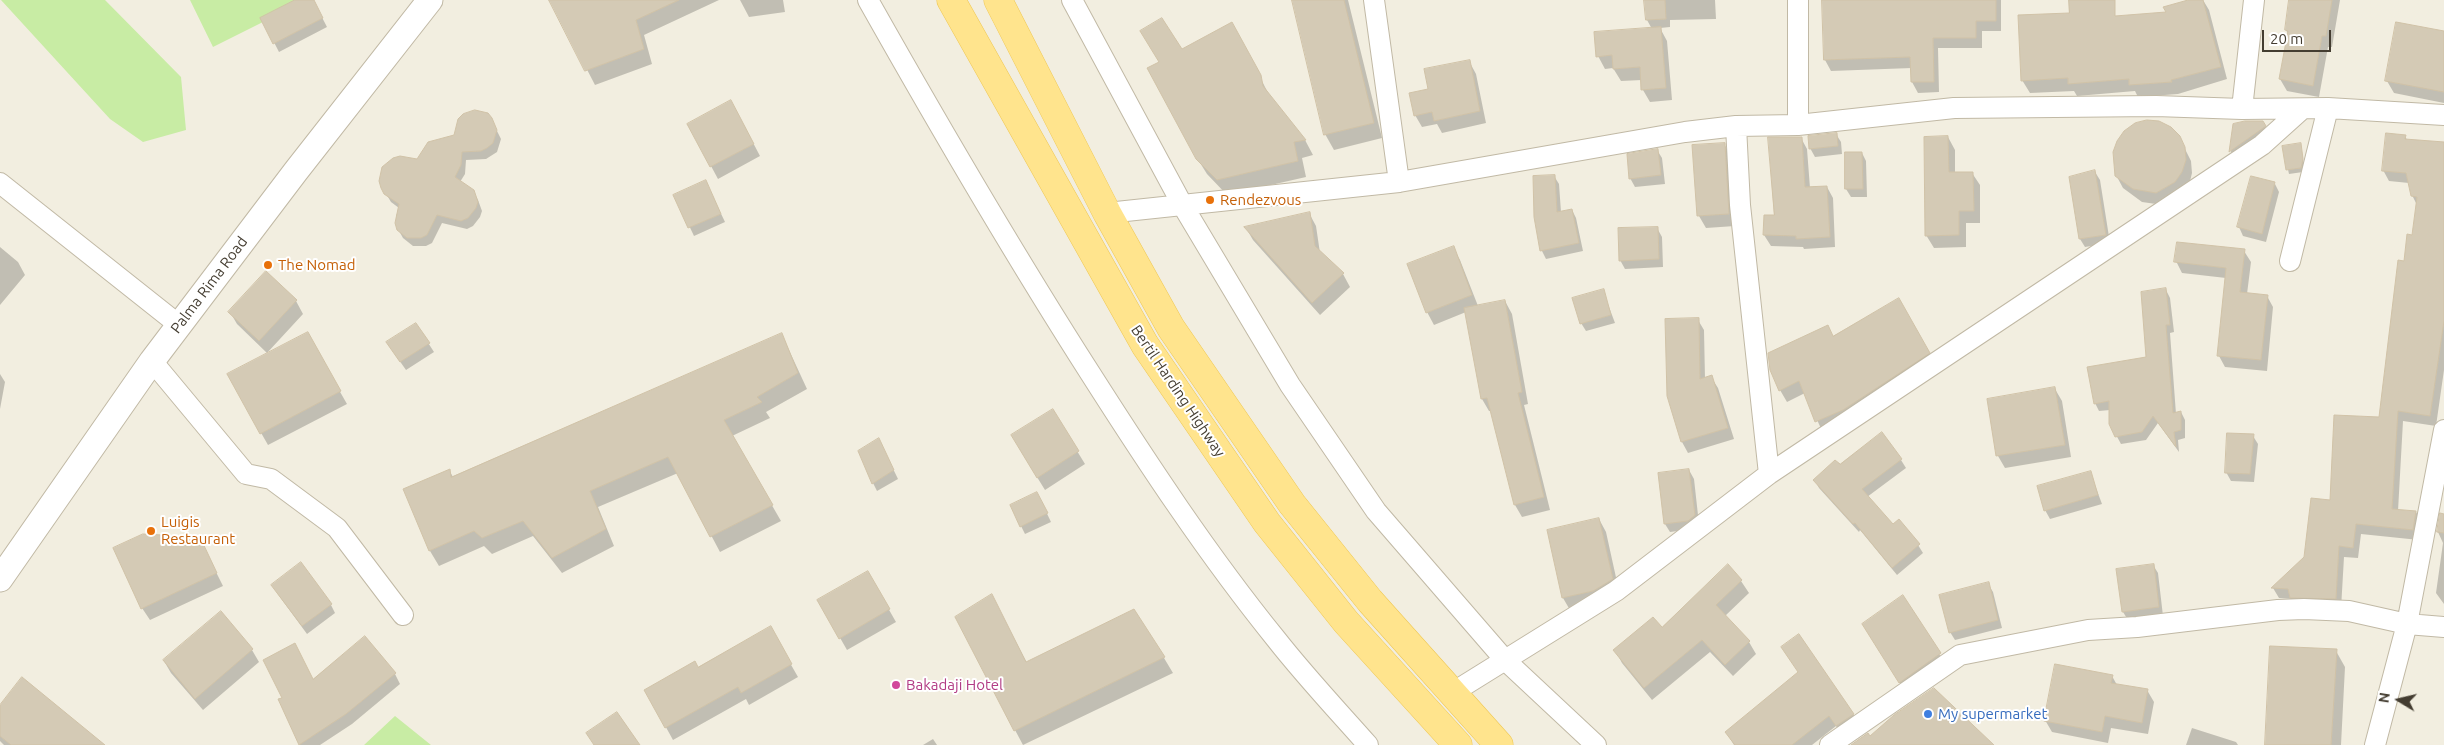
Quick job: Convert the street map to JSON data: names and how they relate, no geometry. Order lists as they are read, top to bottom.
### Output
{
  "streets": {
    "main road": ["Bertil Harding Highway"],
    "street": ["Palma Rima Road"]
  },
  "places": [
    "Rendezvous",
    "The Nomad",
    "Luigis Restaurant",
    "Bakadaji Hotel",
    "My supermarket"
  ],
  "scale_bar": "20 m",
  "north": "left"
}
